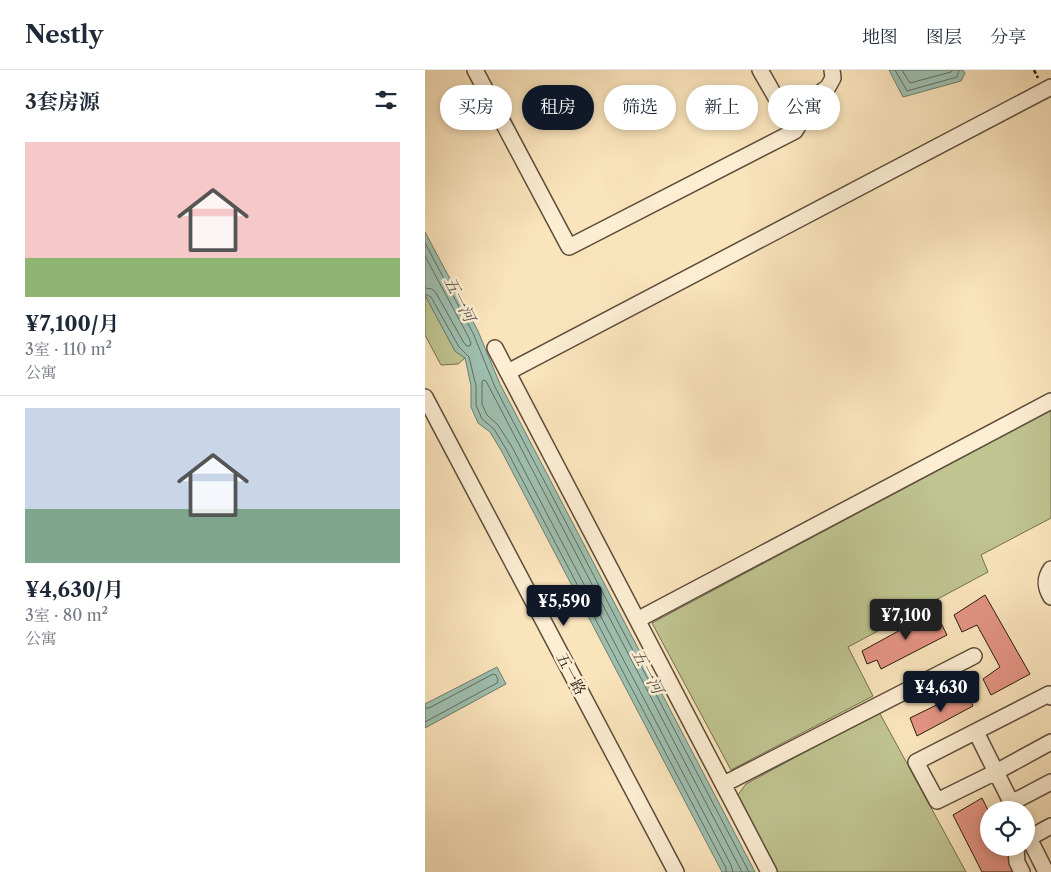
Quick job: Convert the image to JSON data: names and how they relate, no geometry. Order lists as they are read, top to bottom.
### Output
{
  "streets": {
    "street": ["五一路"]
  },
  "water": ["五一河"],
  "page": {
    "header": "Nestly",
    "nav": ["地图", "图层", "分享"],
    "heading": "3套房源",
    "chip": [
      "买房",
      "租房",
      "筛选",
      "新上",
      "公寓"
    ],
    "list": [
      {
        "name": "¥7,100/月",
        "note": "3室 · 110 m² · 公寓"
      },
      {
        "name": "¥4,630/月",
        "note": "3室 · 80 m² · 公寓"
      }
    ],
    "price": ["¥5,590", "¥7,100", "¥4,630"]
  }
}
